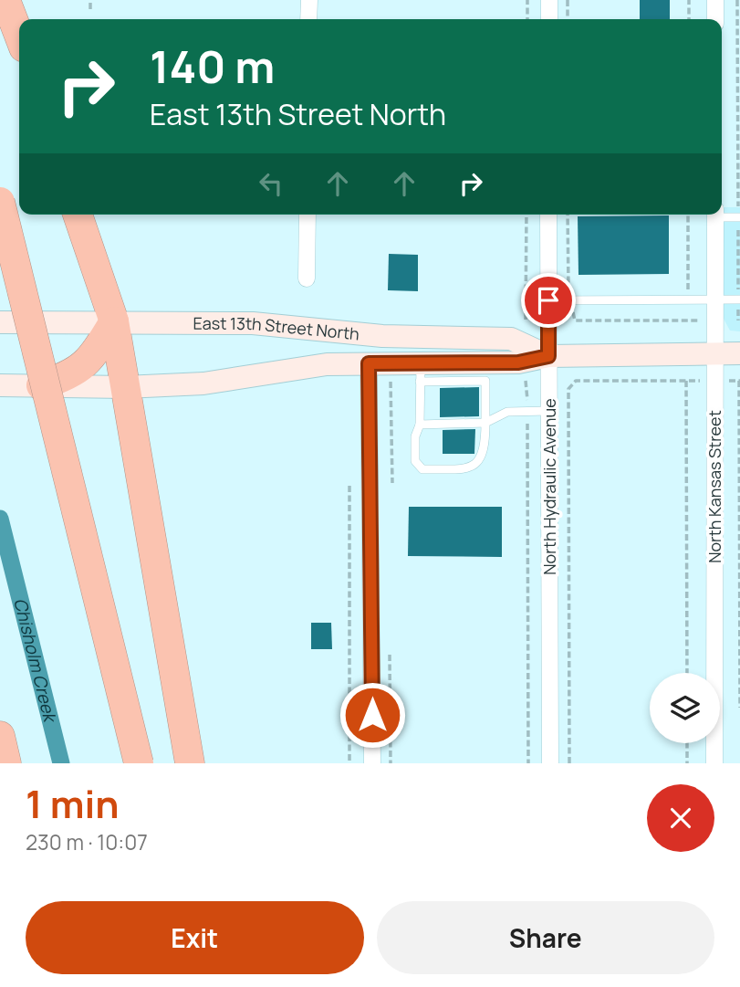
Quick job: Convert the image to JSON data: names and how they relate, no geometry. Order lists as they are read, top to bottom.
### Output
{
  "streets": {
    "main road": ["East 13th Street North"],
    "street": ["North Hydraulic Avenue", "North Kansas Street"]
  },
  "crossings": [
    ["East 13th Street North", "North Hydraulic Avenue"],
    ["East 13th Street North", "North Kansas Street"]
  ],
  "water": ["Chisholm Creek"],
  "page": {
    "turn": ["140 m", "East 13th Street North"],
    "heading": ["1 min", "230 m · 10:07"],
    "buttons": ["Exit", "Share"]
  }
}
